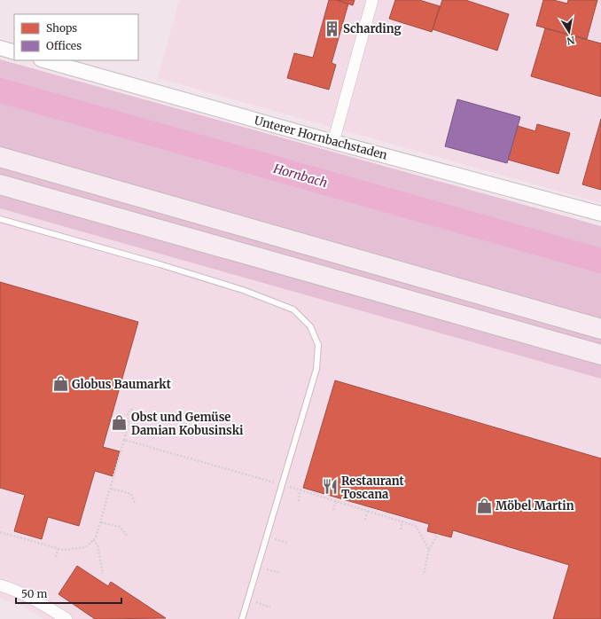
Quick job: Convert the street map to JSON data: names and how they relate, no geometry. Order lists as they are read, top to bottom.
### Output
{
  "streets": {
    "street": ["Unterer Hornbachstaden"]
  },
  "water": ["Hornbach"],
  "places": {
    "building": ["Scharding"],
    "shop": ["Globus Baumarkt", "Obst und Gemüse Damian Kobusinski", "Möbel Martin"],
    "restaurant": ["Restaurant Toscana"]
  },
  "legend": ["Shops", "Offices"],
  "scale_bar": "50 m",
  "north": "bottom"
}
